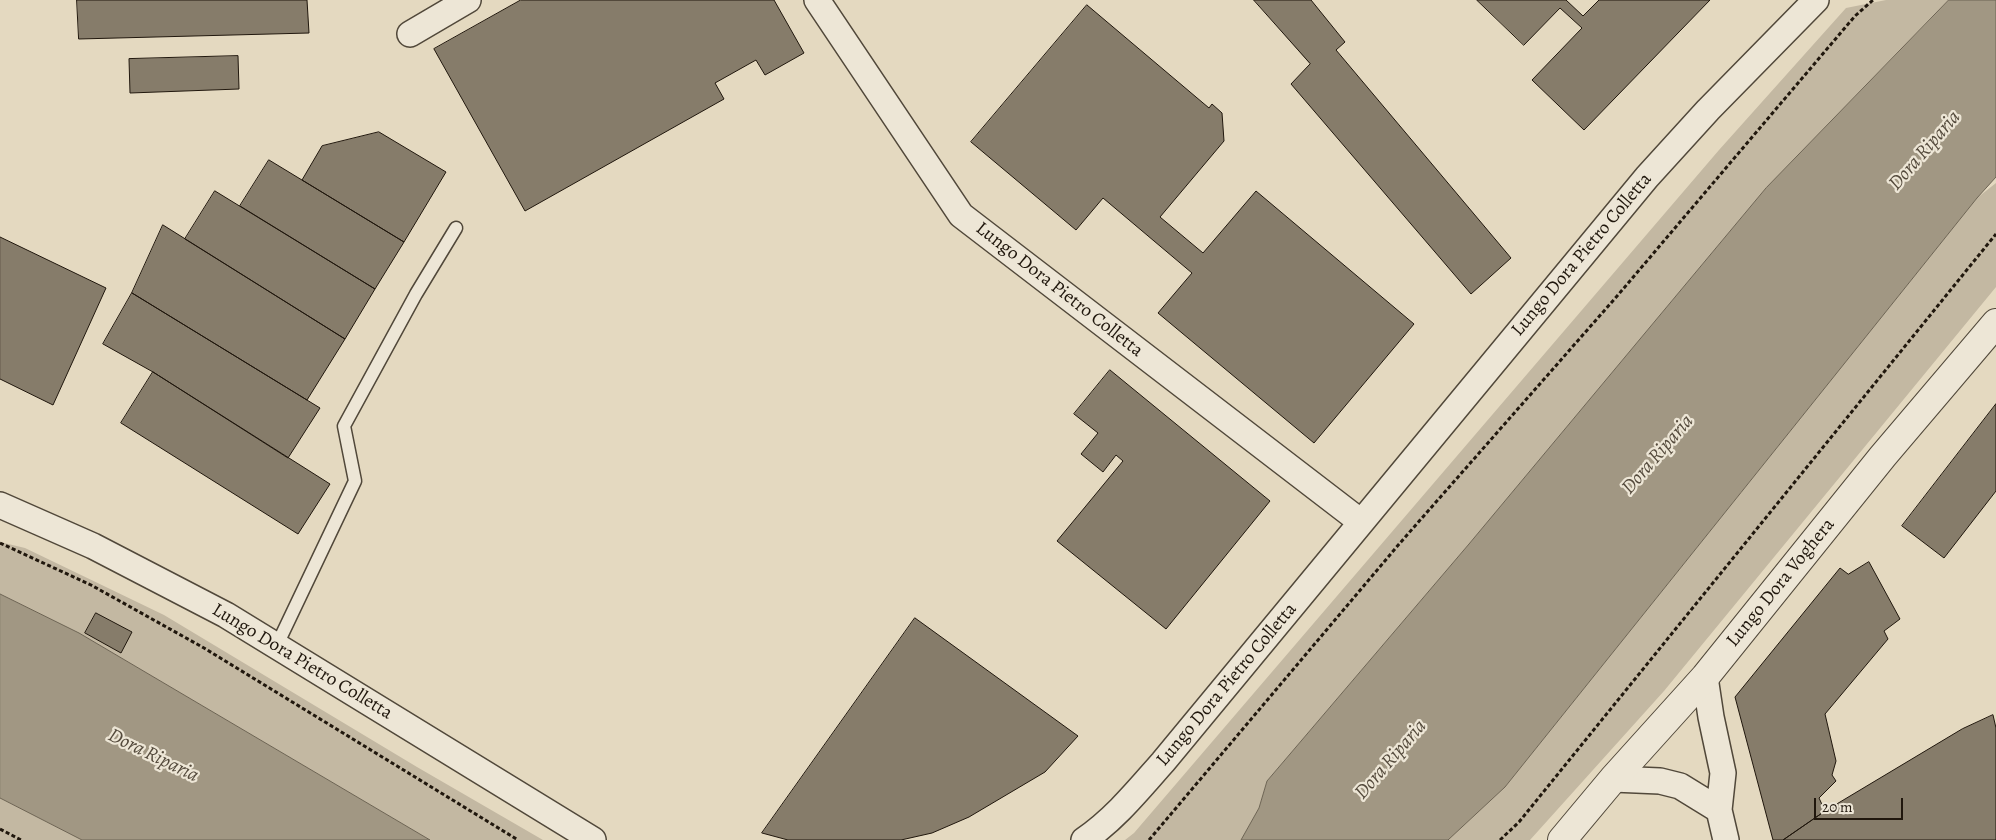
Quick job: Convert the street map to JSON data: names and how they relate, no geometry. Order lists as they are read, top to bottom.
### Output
{
  "streets": {
    "street": ["Lungo Dora Pietro Colletta", "Lungo Dora Voghera"]
  },
  "water": ["Dora Riparia"],
  "scale_bar": "20 m"
}
